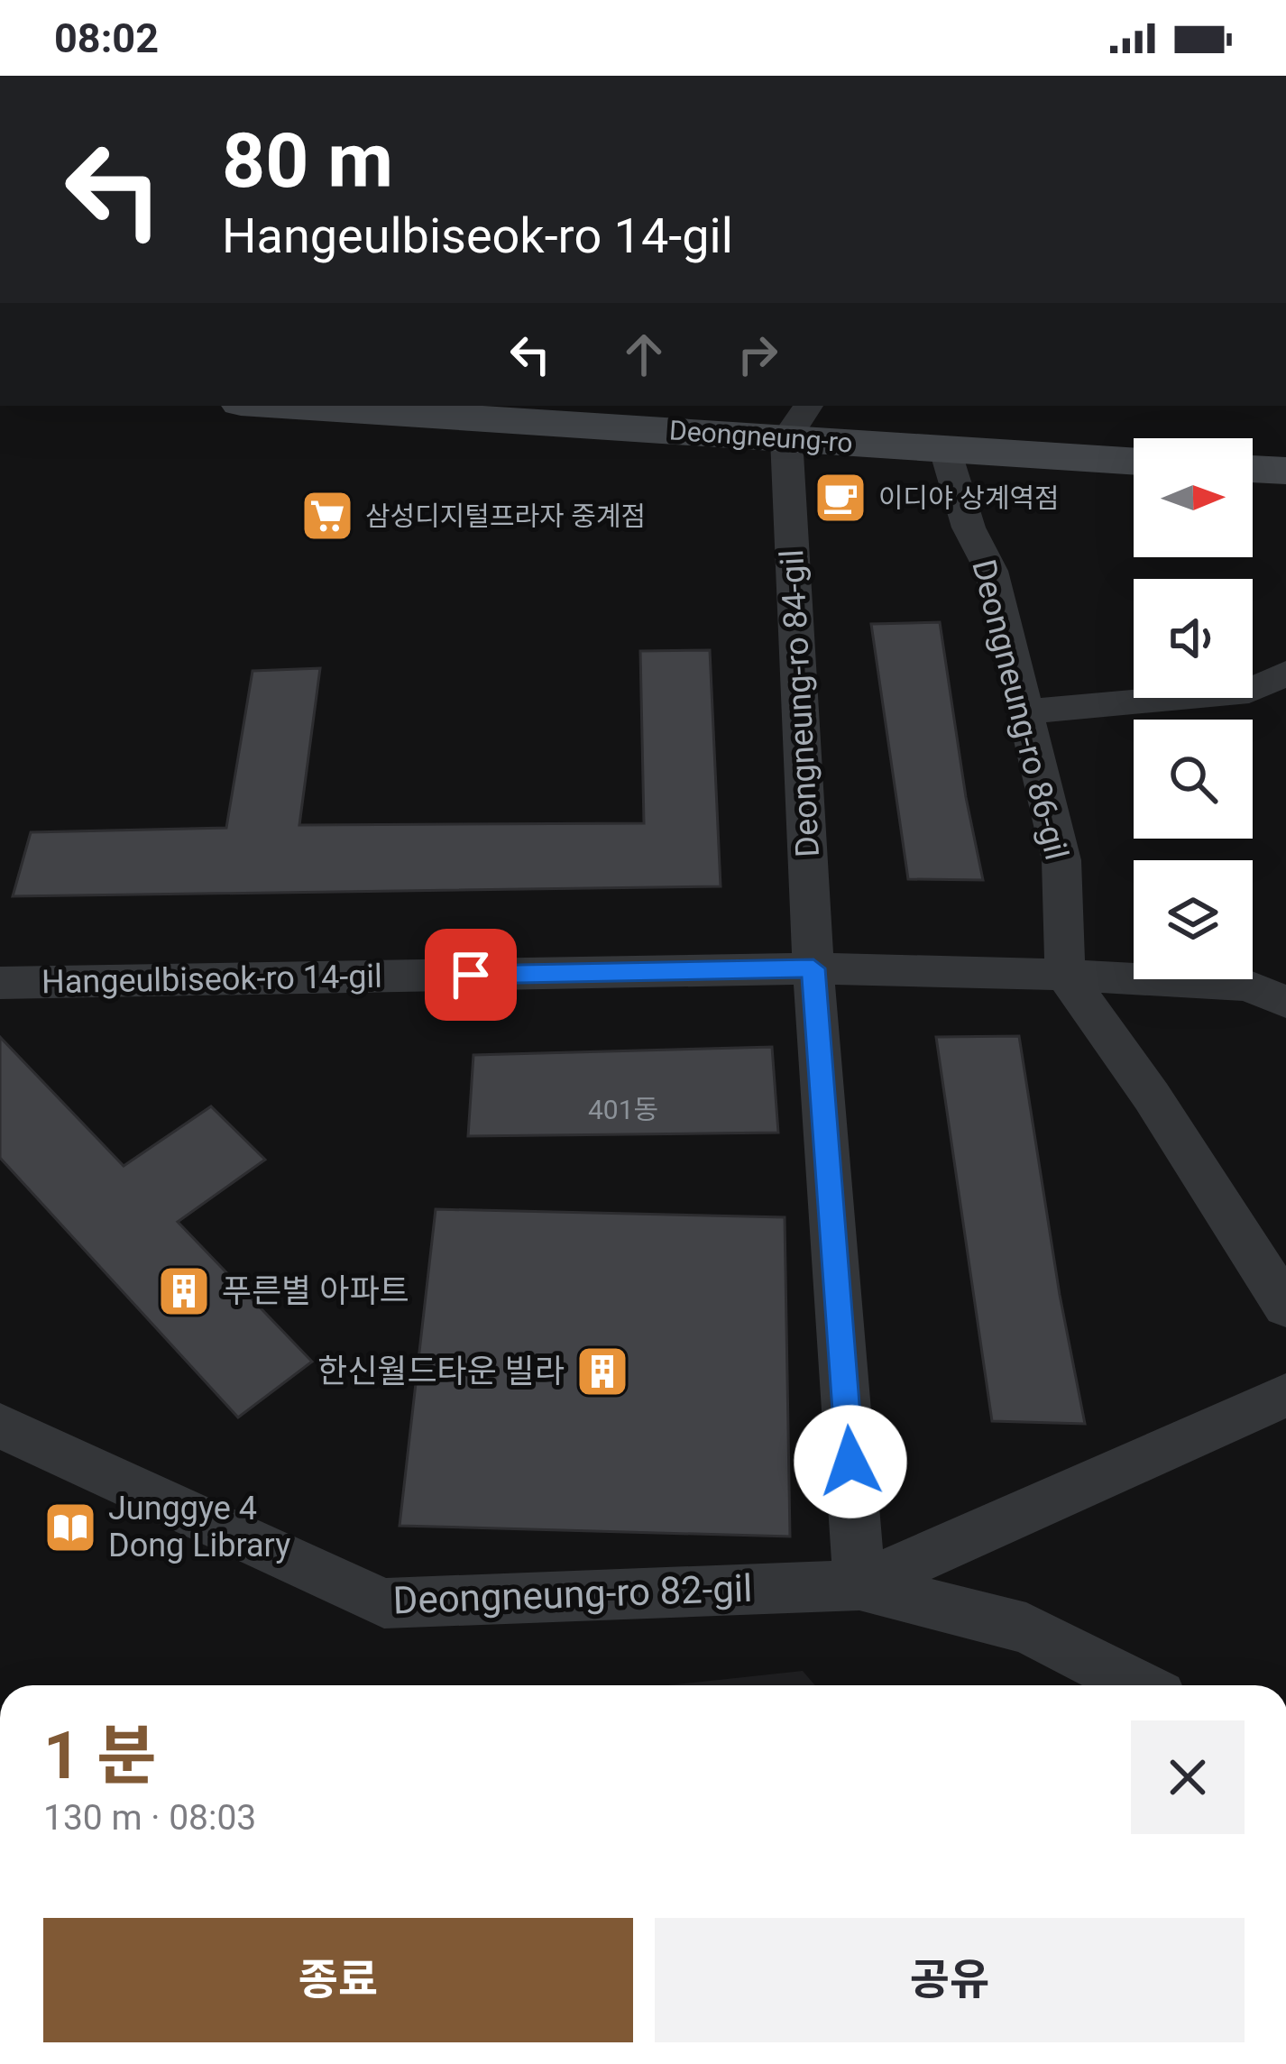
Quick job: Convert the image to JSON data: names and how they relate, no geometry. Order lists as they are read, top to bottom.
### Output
{
  "streets": {
    "main road": ["Deongneung-ro"],
    "street": [
      "Deongneung-ro 84-gil",
      "Deongneung-ro 86-gil",
      "Hangeulbiseok-ro 14-gil",
      "Deongneung-ro 82-gil"
    ]
  },
  "crossings": [
    ["Deongneung-ro", "Deongneung-ro 84-gil"],
    ["Deongneung-ro", "Deongneung-ro 86-gil"],
    ["Deongneung-ro 84-gil", "Hangeulbiseok-ro 14-gil"],
    ["Deongneung-ro 84-gil", "Deongneung-ro 82-gil"]
  ],
  "places": {
    "cafe": ["이디야 상계역점"],
    "supermarket": ["삼성디지털프라자 중계점"],
    "building": ["푸른별 아파트", "한신월드타운 빌라"],
    "library": ["Junggye 4 Dong Library"]
  },
  "house_numbers": ["401동"],
  "north": "right",
  "page": {
    "status": "08:02",
    "turn": ["80 m", "Hangeulbiseok-ro 14-gil"],
    "heading": ["1 분", "130 m · 08:03"],
    "buttons": ["종료", "공유"]
  }
}
